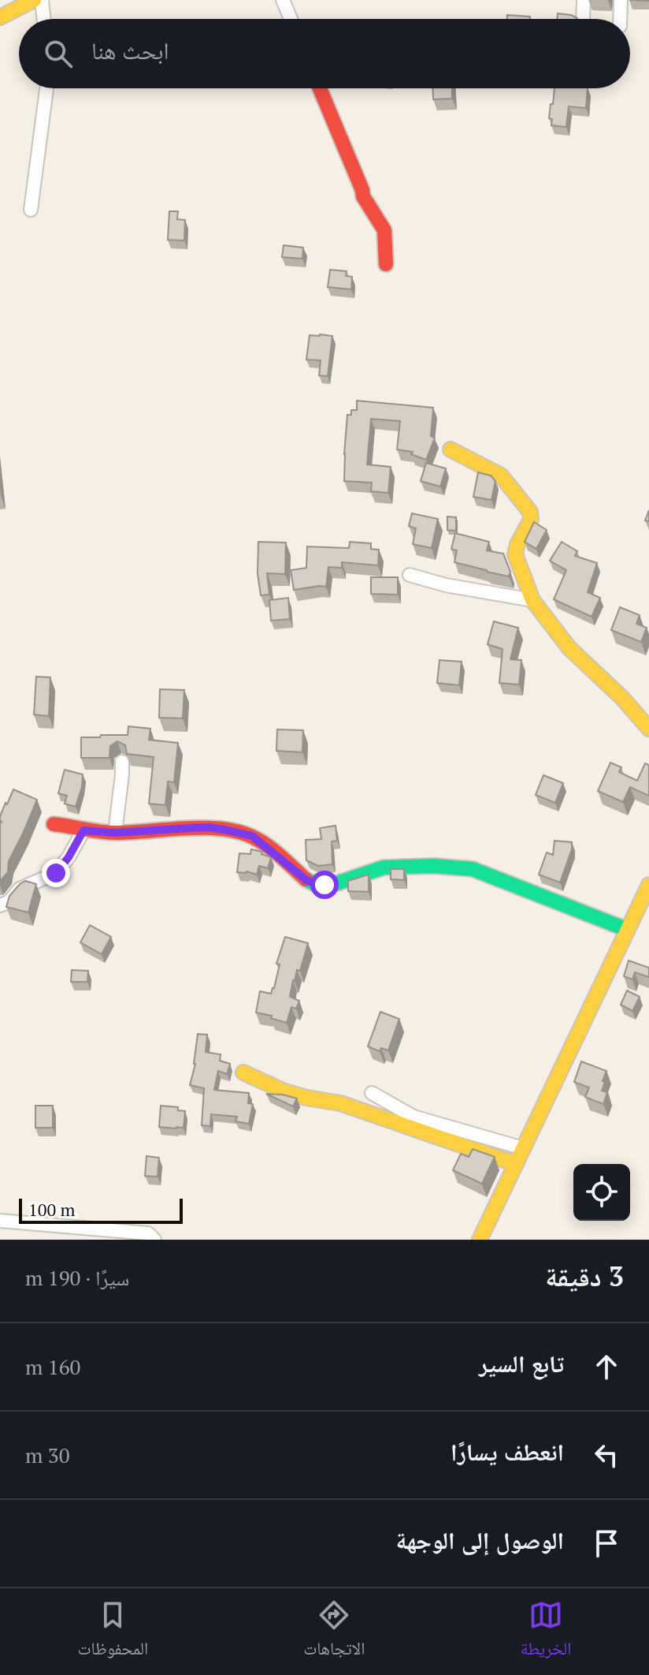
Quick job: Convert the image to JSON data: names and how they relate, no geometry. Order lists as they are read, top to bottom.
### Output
{
  "scale_bar": "100 m",
  "page": {
    "search": "ابحث هنا",
    "scale": "100 m",
    "heading": ["3 دقيقة", "سيرًا · 190 m"],
    "list": [
      ["تابع السير", "160 m"],
      ["انعطف يسارًا", "30 m"],
      "الوصول إلى الوجهة"
    ],
    "nav": ["الخريطة", "الاتجاهات", "المحفوظات"]
  }
}
